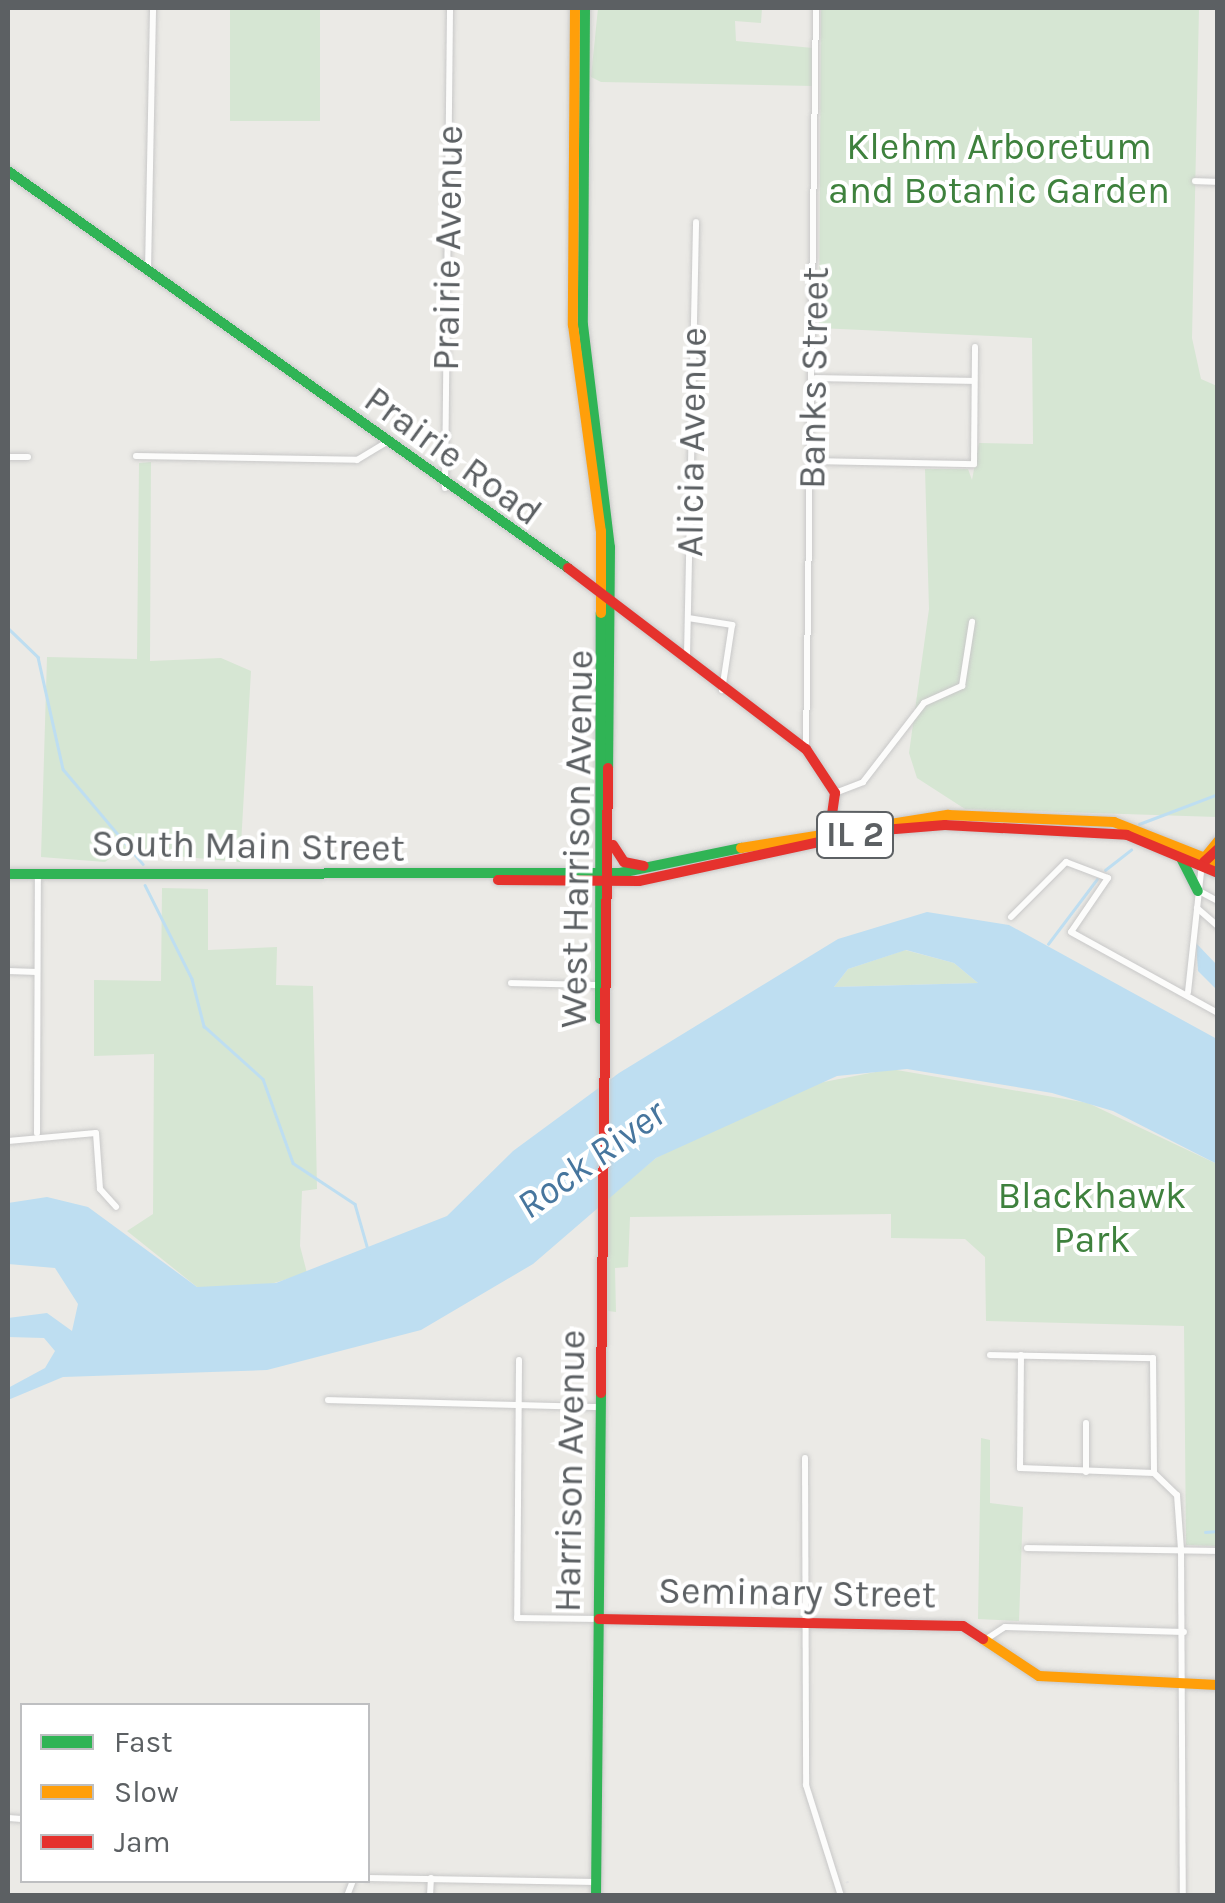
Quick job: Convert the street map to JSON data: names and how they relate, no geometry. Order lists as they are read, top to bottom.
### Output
{
  "streets": {
    "main road": [
      "Prairie Road",
      "IL 2",
      "West Harrison Avenue",
      "South Main Street",
      "Harrison Avenue",
      "Seminary Street"
    ],
    "street": ["Prairie Avenue", "Banks Street", "Alicia Avenue"]
  },
  "crossings": [
    ["Prairie Avenue", "Prairie Road"],
    ["Banks Street", "Prairie Road"],
    ["Alicia Avenue", "Prairie Road"],
    ["Prairie Road", "West Harrison Avenue"],
    ["West Harrison Avenue", "South Main Street"],
    ["West Harrison Avenue", "Harrison Avenue"],
    ["Harrison Avenue", "Seminary Street"]
  ],
  "water": ["Rock River"],
  "parks": ["Klehm Arboretum and Botanic Garden", "Blackhawk Park"],
  "legend": ["Fast", "Slow", "Jam"]
}
